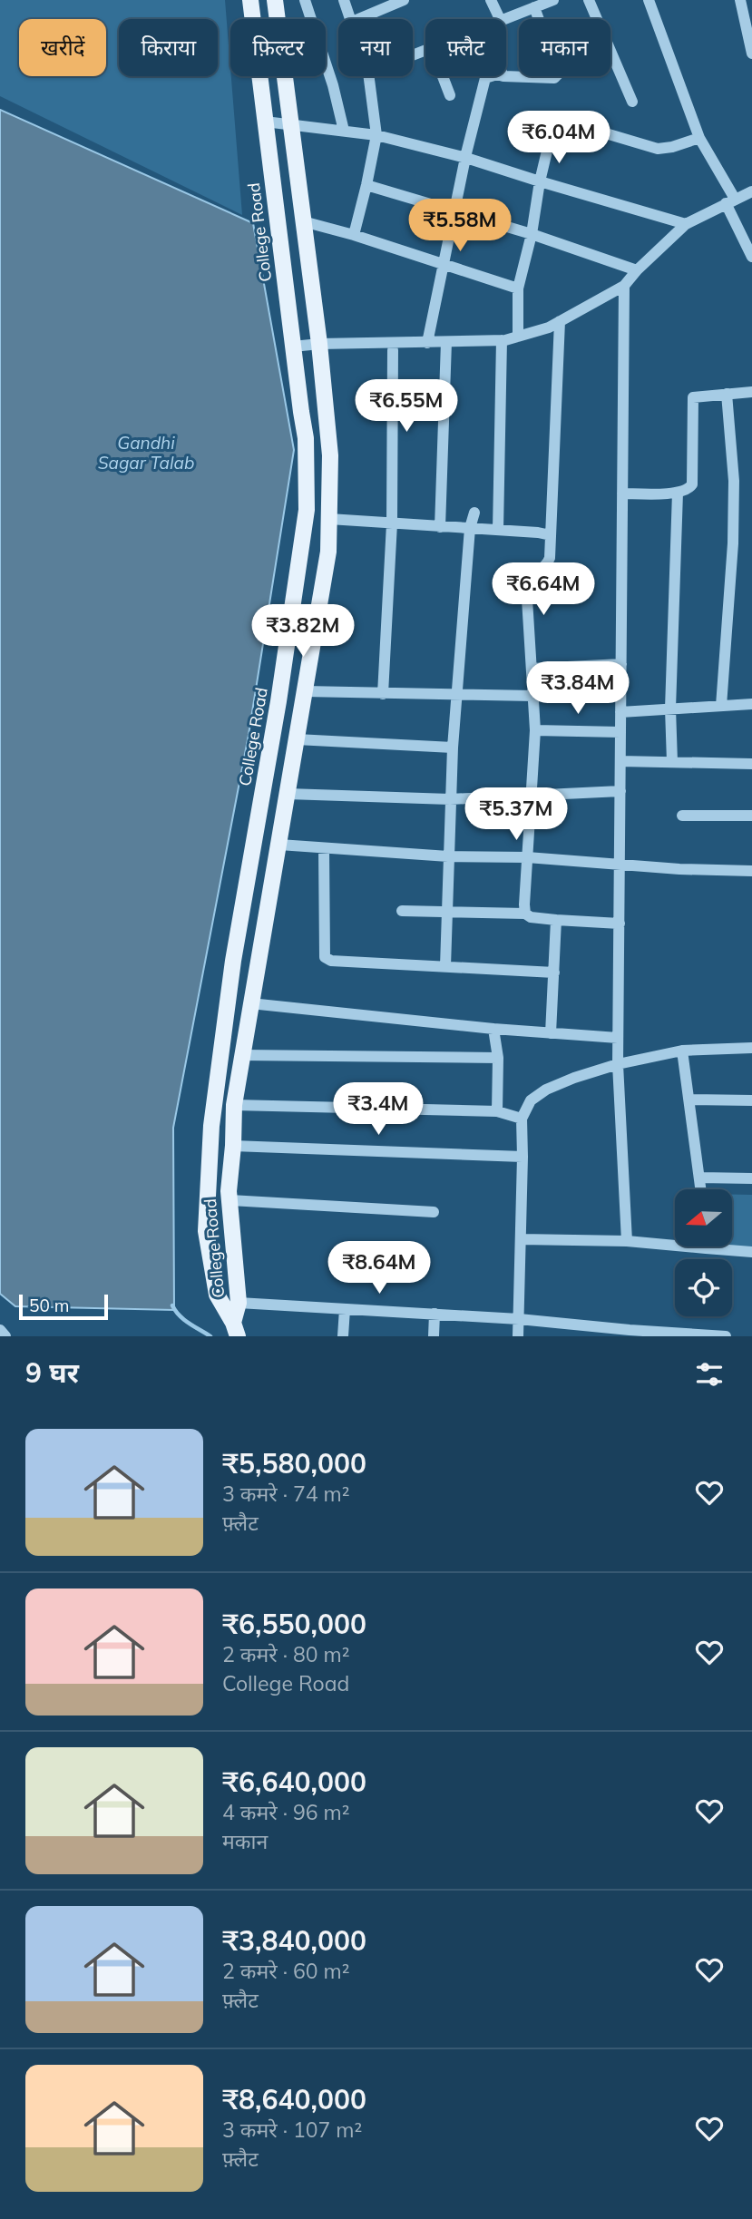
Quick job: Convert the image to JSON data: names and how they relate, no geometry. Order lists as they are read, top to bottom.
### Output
{
  "streets": {
    "main road": ["College Road"]
  },
  "water": ["Gandhi Sagar Talab"],
  "scale_bar": "50 m",
  "north": "left",
  "page": {
    "chip": [
      "खरीदें",
      "किराया",
      "फ़िल्टर",
      "नया",
      "फ़्लैट",
      "मकान"
    ],
    "price": [
      "₹6.04M",
      "₹5.58M",
      "₹6.55M",
      "₹6.64M",
      "₹3.82M",
      "₹3.84M",
      "₹5.37M",
      "₹3.4M",
      "₹8.64M"
    ],
    "scale": "50 m",
    "heading": "9 घर",
    "list": [
      {
        "name": "₹5,580,000",
        "note": "3 कमरे · 74 m² · फ़्लैट"
      },
      {
        "name": "₹6,550,000",
        "note": "2 कमरे · 80 m² · College Road"
      },
      {
        "name": "₹6,640,000",
        "note": "4 कमरे · 96 m² · मकान"
      },
      {
        "name": "₹3,840,000",
        "note": "2 कमरे · 60 m² · फ़्लैट"
      },
      {
        "name": "₹8,640,000",
        "note": "3 कमरे · 107 m² · फ़्लैट"
      }
    ]
  }
}
